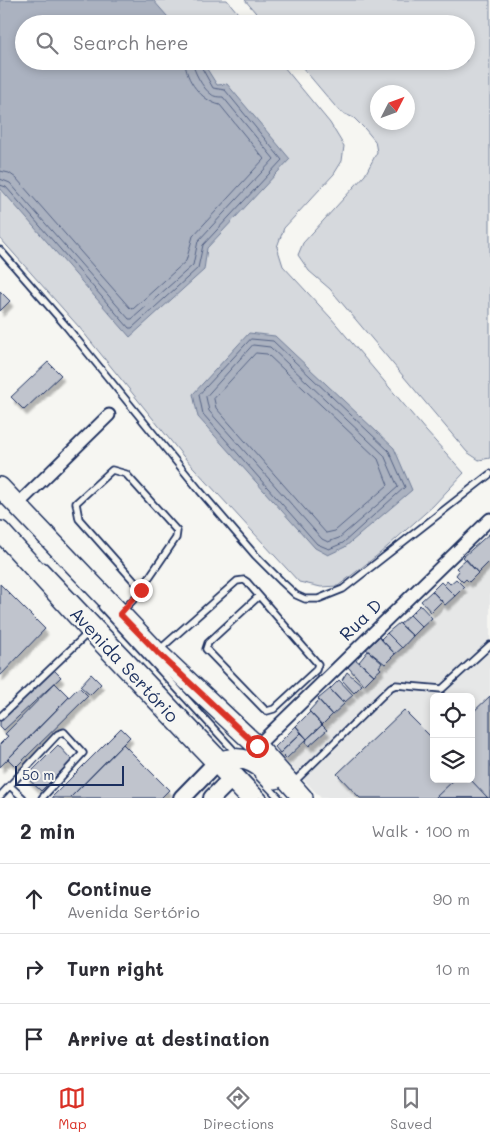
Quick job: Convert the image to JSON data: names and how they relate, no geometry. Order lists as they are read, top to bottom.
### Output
{
  "streets": {
    "main road": ["Avenida Sertório"],
    "street": ["Rua D"]
  },
  "crossings": [
    ["Rua D", "Avenida Sertório"]
  ],
  "scale_bar": "50 m",
  "north": "top right",
  "page": {
    "search": "Search here",
    "scale": "50 m",
    "heading": ["2 min", "Walk · 100 m"],
    "list": [
      ["Continue", "Avenida Sertório", "90 m"],
      ["Turn right", "10 m"],
      "Arrive at destination"
    ],
    "nav": ["Map", "Directions", "Saved"]
  }
}
